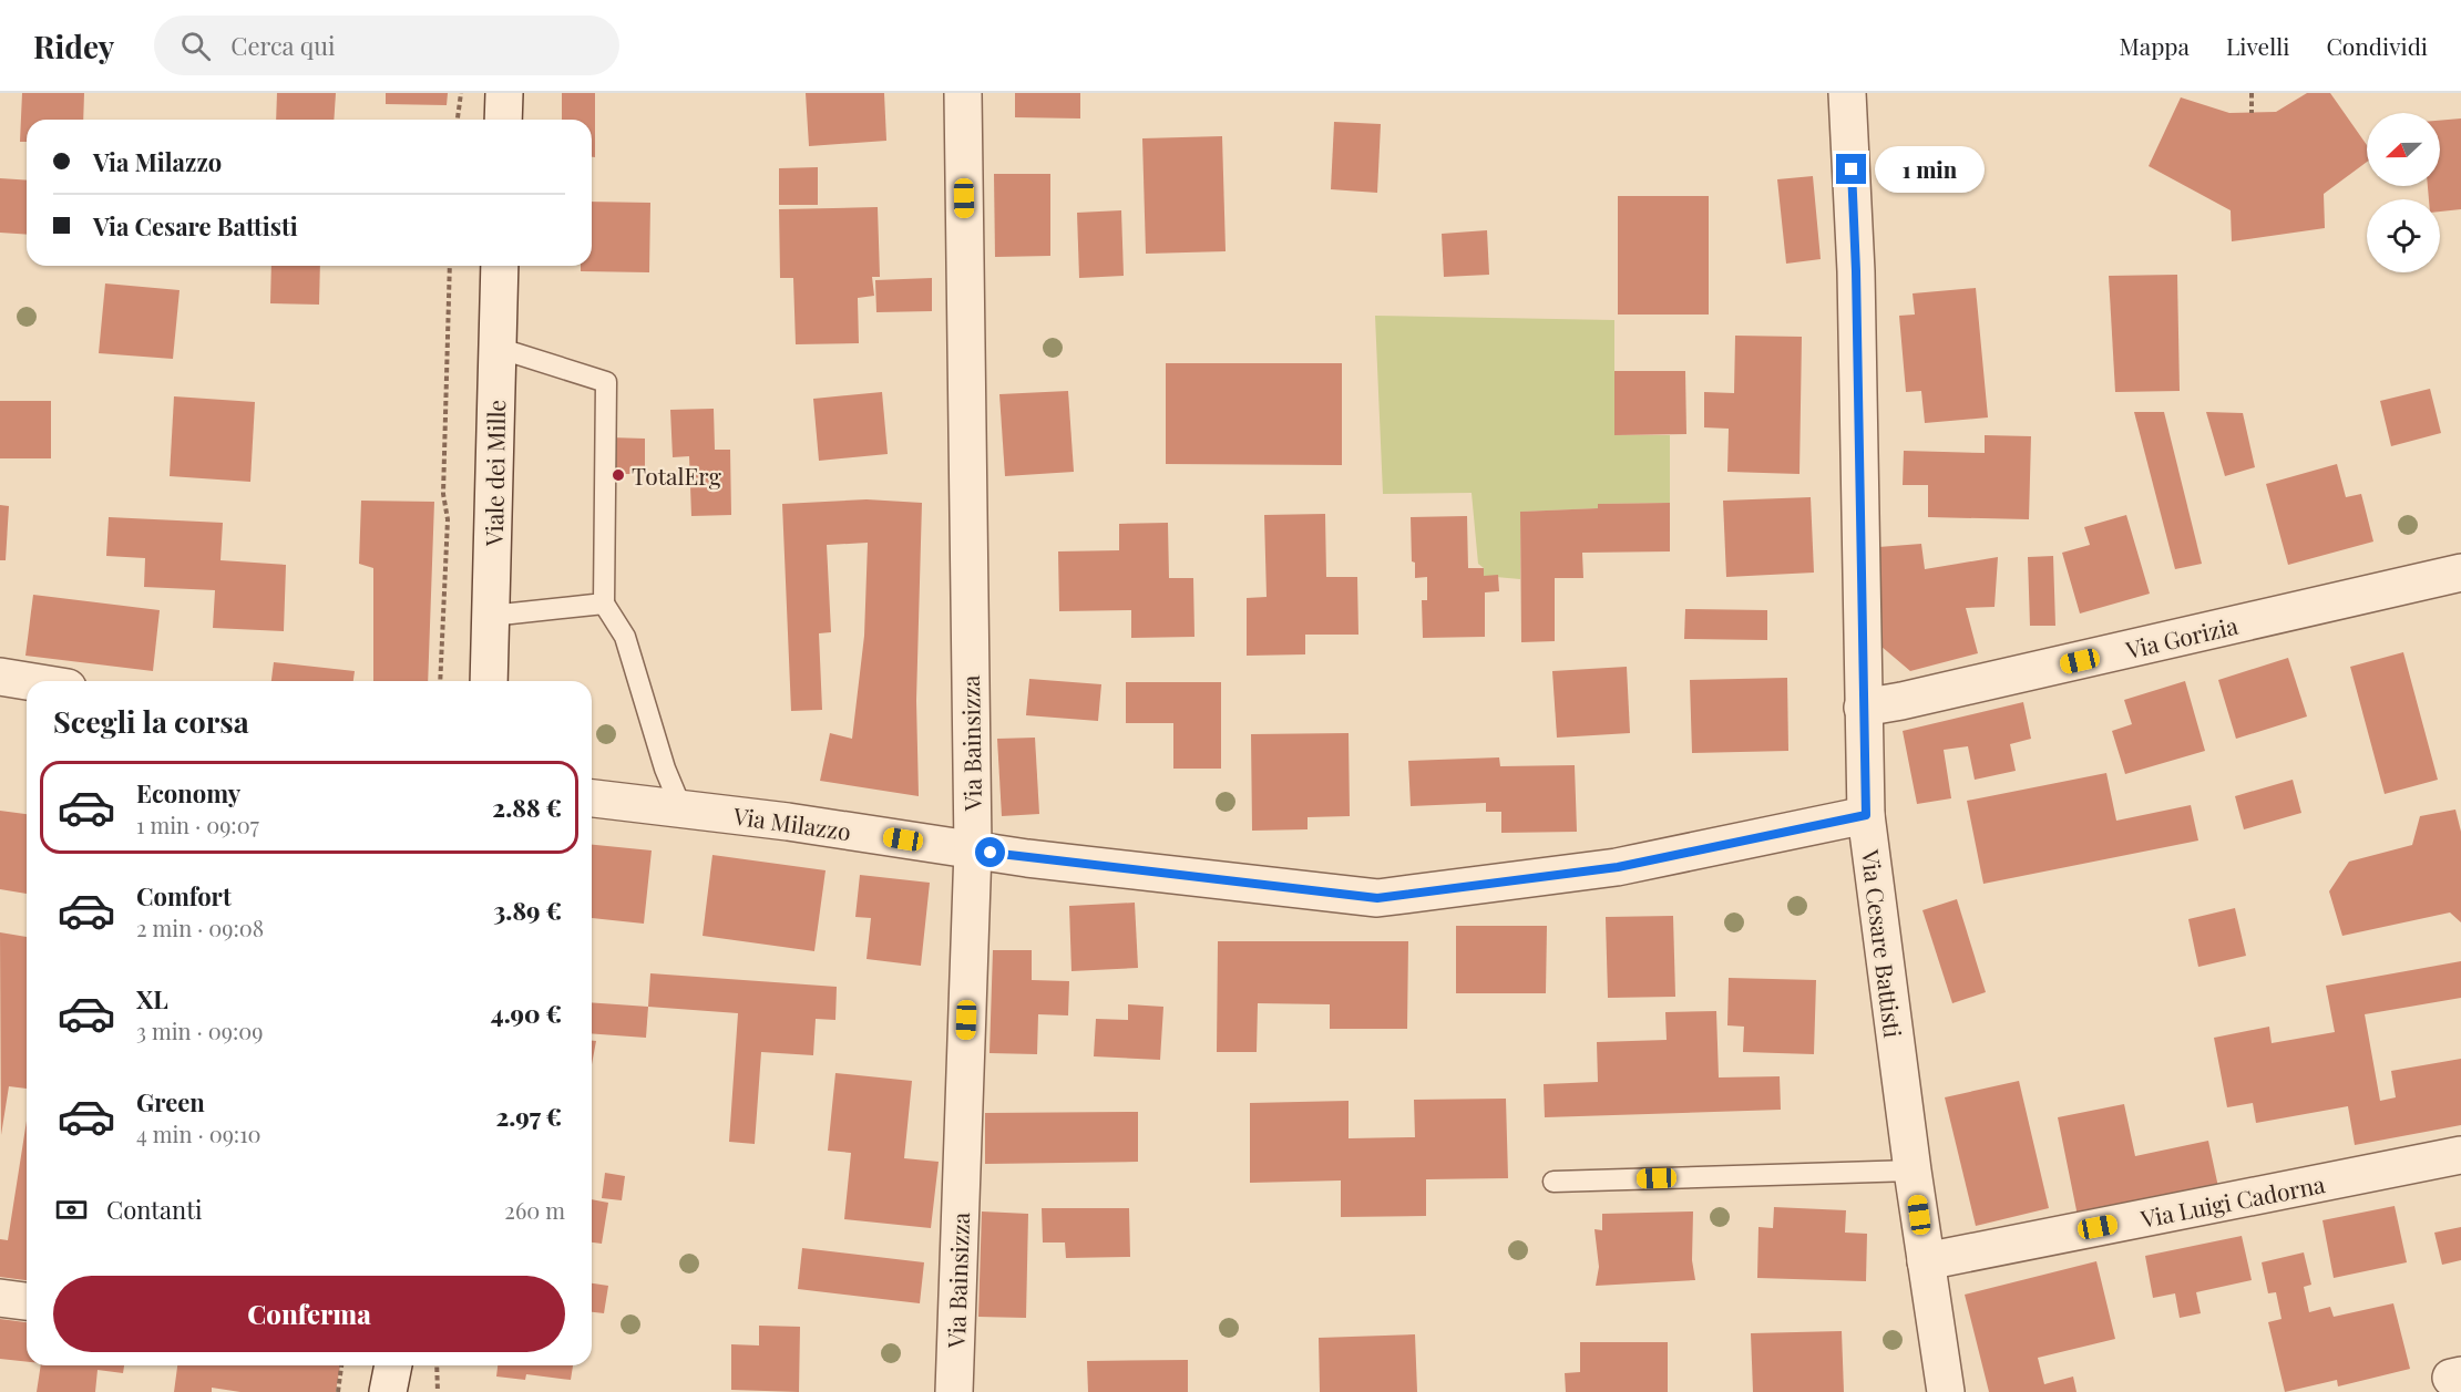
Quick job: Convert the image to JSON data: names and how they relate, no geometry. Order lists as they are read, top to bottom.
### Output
{
  "streets": {
    "street": [
      "Viale dei Mille",
      "Via Gorizia",
      "Via Bainsizza",
      "Via Milazzo",
      "Via Cesare Battisti",
      "Via Luigi Cadorna"
    ]
  },
  "crossings": [
    ["Via Gorizia", "Via Cesare Battisti"],
    ["Via Bainsizza", "Via Milazzo"],
    ["Via Milazzo", "Via Cesare Battisti"],
    ["Via Cesare Battisti", "Via Luigi Cadorna"]
  ],
  "places": ["TotalErg"],
  "north": "left",
  "page": {
    "header": "Ridey",
    "search": "Cerca qui",
    "nav": ["Mappa", "Livelli", "Condividi"],
    "banner": ["Via Milazzo", "Via Cesare Battisti"],
    "bubble": "1 min",
    "heading": "Scegli la corsa",
    "list": [
      {
        "name": "Economy",
        "note": "1 min · 09:07",
        "value": "2.88 €"
      },
      {
        "name": "Comfort",
        "note": "2 min · 09:08",
        "value": "3.89 €"
      },
      {
        "name": "XL",
        "note": "3 min · 09:09",
        "value": "4.90 €"
      },
      {
        "name": "Green",
        "note": "4 min · 09:10",
        "value": "2.97 €"
      }
    ],
    "pay": ["Contanti", "260 m"],
    "buttons": "Conferma"
  }
}
